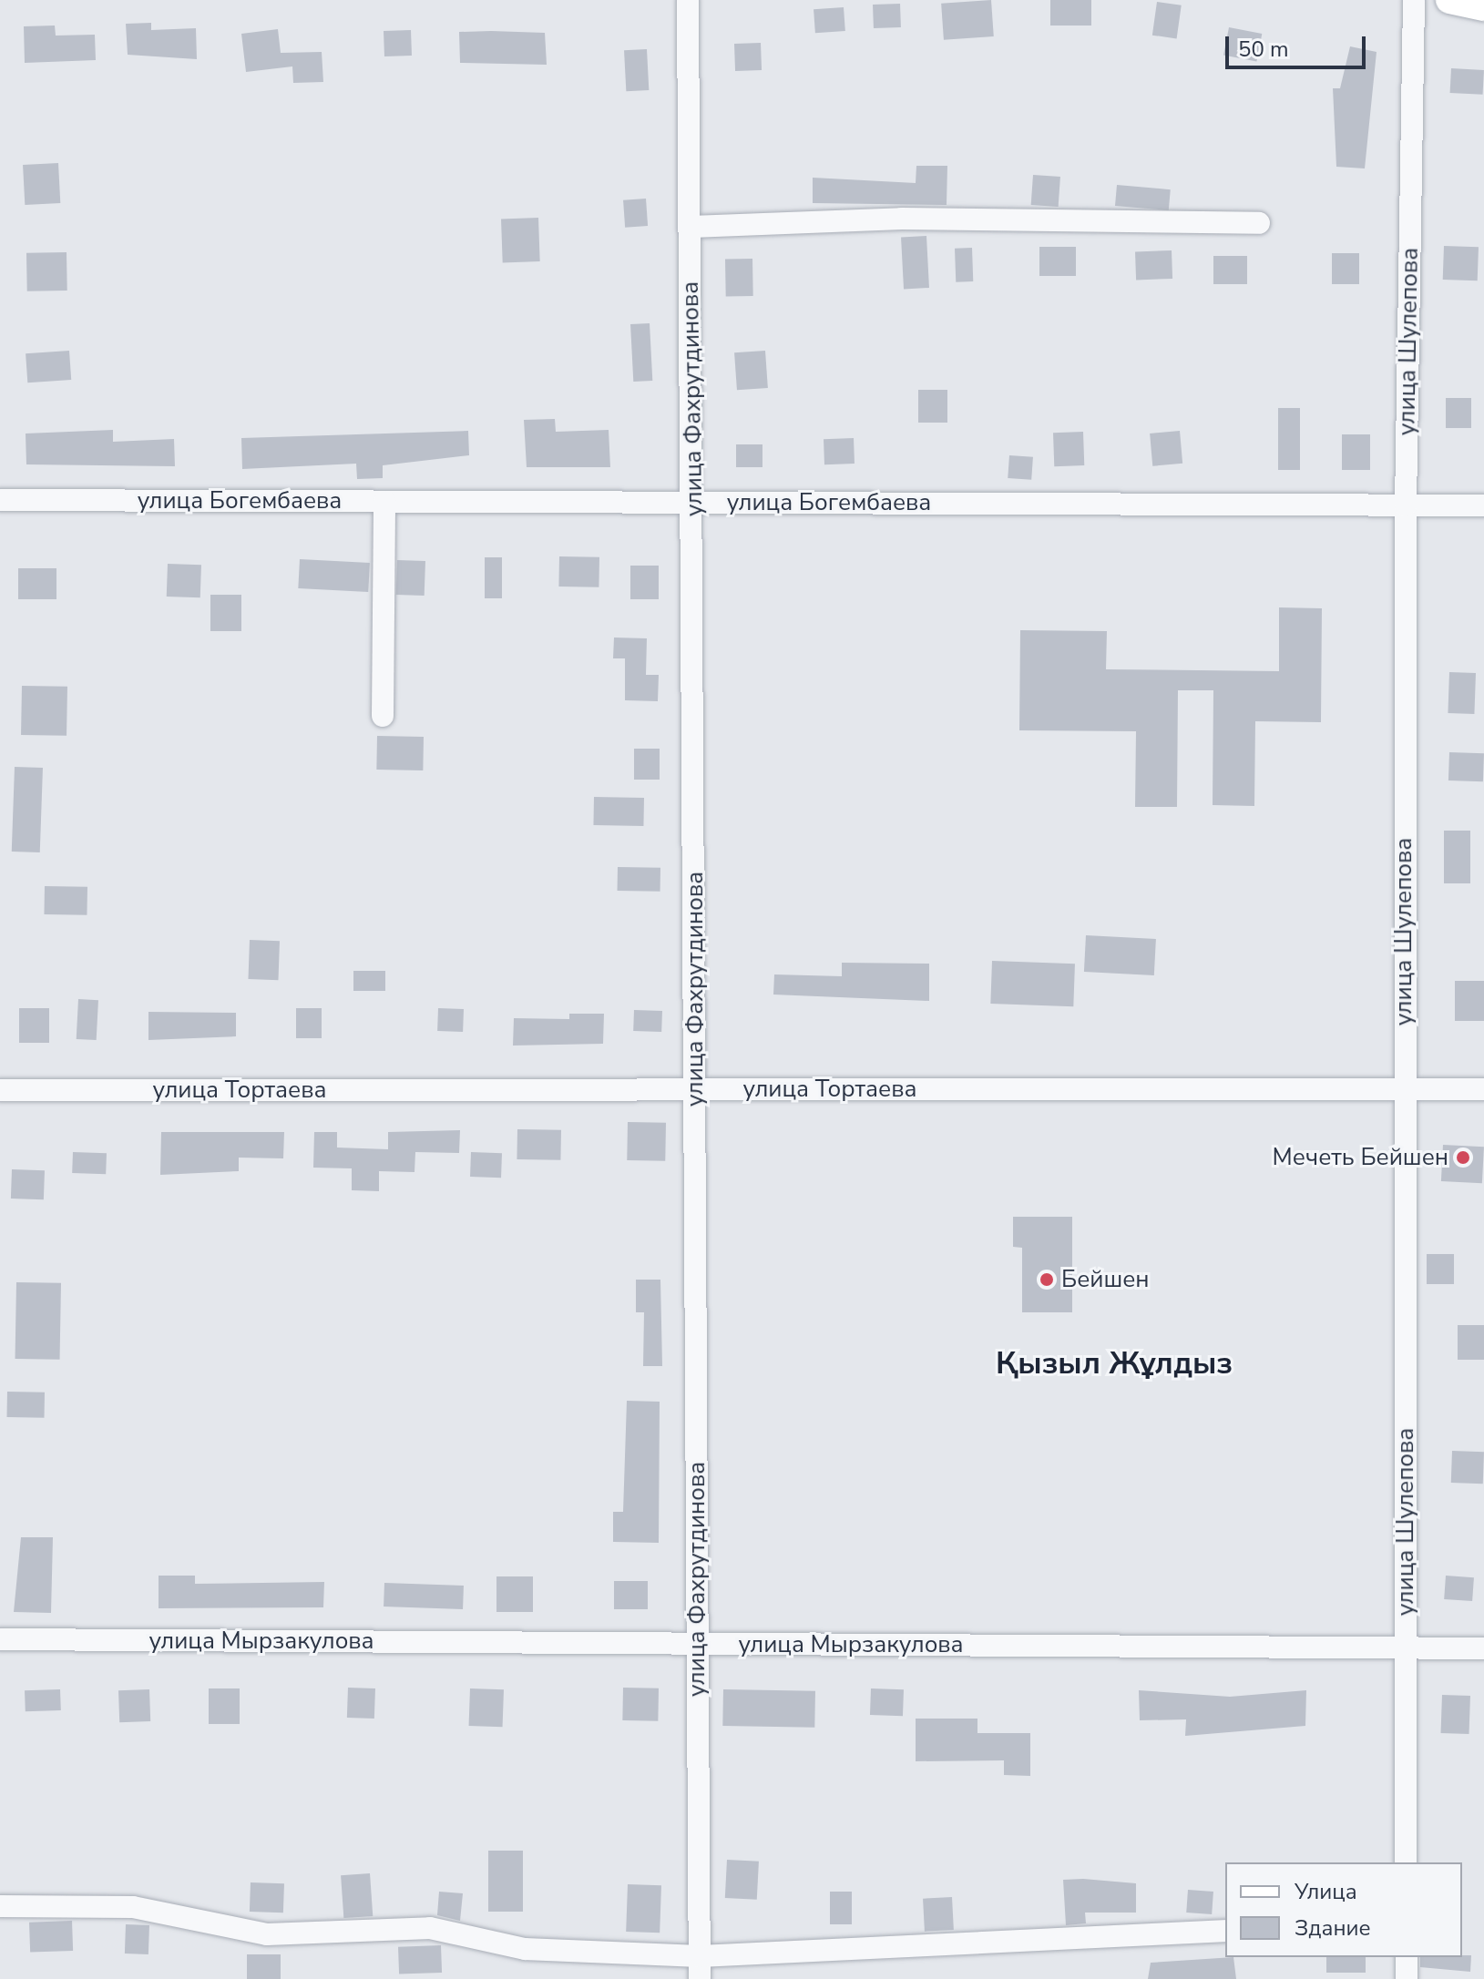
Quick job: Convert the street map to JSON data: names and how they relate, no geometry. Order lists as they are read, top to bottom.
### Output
{
  "streets": {
    "street": [
      "улица Шулепова",
      "улица Фахрутдинова",
      "улица Богембаева",
      "улица Тортаева",
      "улица Мырзакулова"
    ]
  },
  "crossings": [
    ["улица Шулепова", "улица Богембаева"],
    ["улица Шулепова", "улица Тортаева"],
    ["улица Шулепова", "улица Мырзакулова"],
    ["улица Фахрутдинова", "улица Богембаева"],
    ["улица Фахрутдинова", "улица Тортаева"],
    ["улица Фахрутдинова", "улица Мырзакулова"]
  ],
  "districts": ["Қызыл Жұлдыз"],
  "places": ["Мечеть Бейшен", "Бейшен"],
  "legend": ["Улица", "Здание"],
  "scale_bar": "50 m"
}
